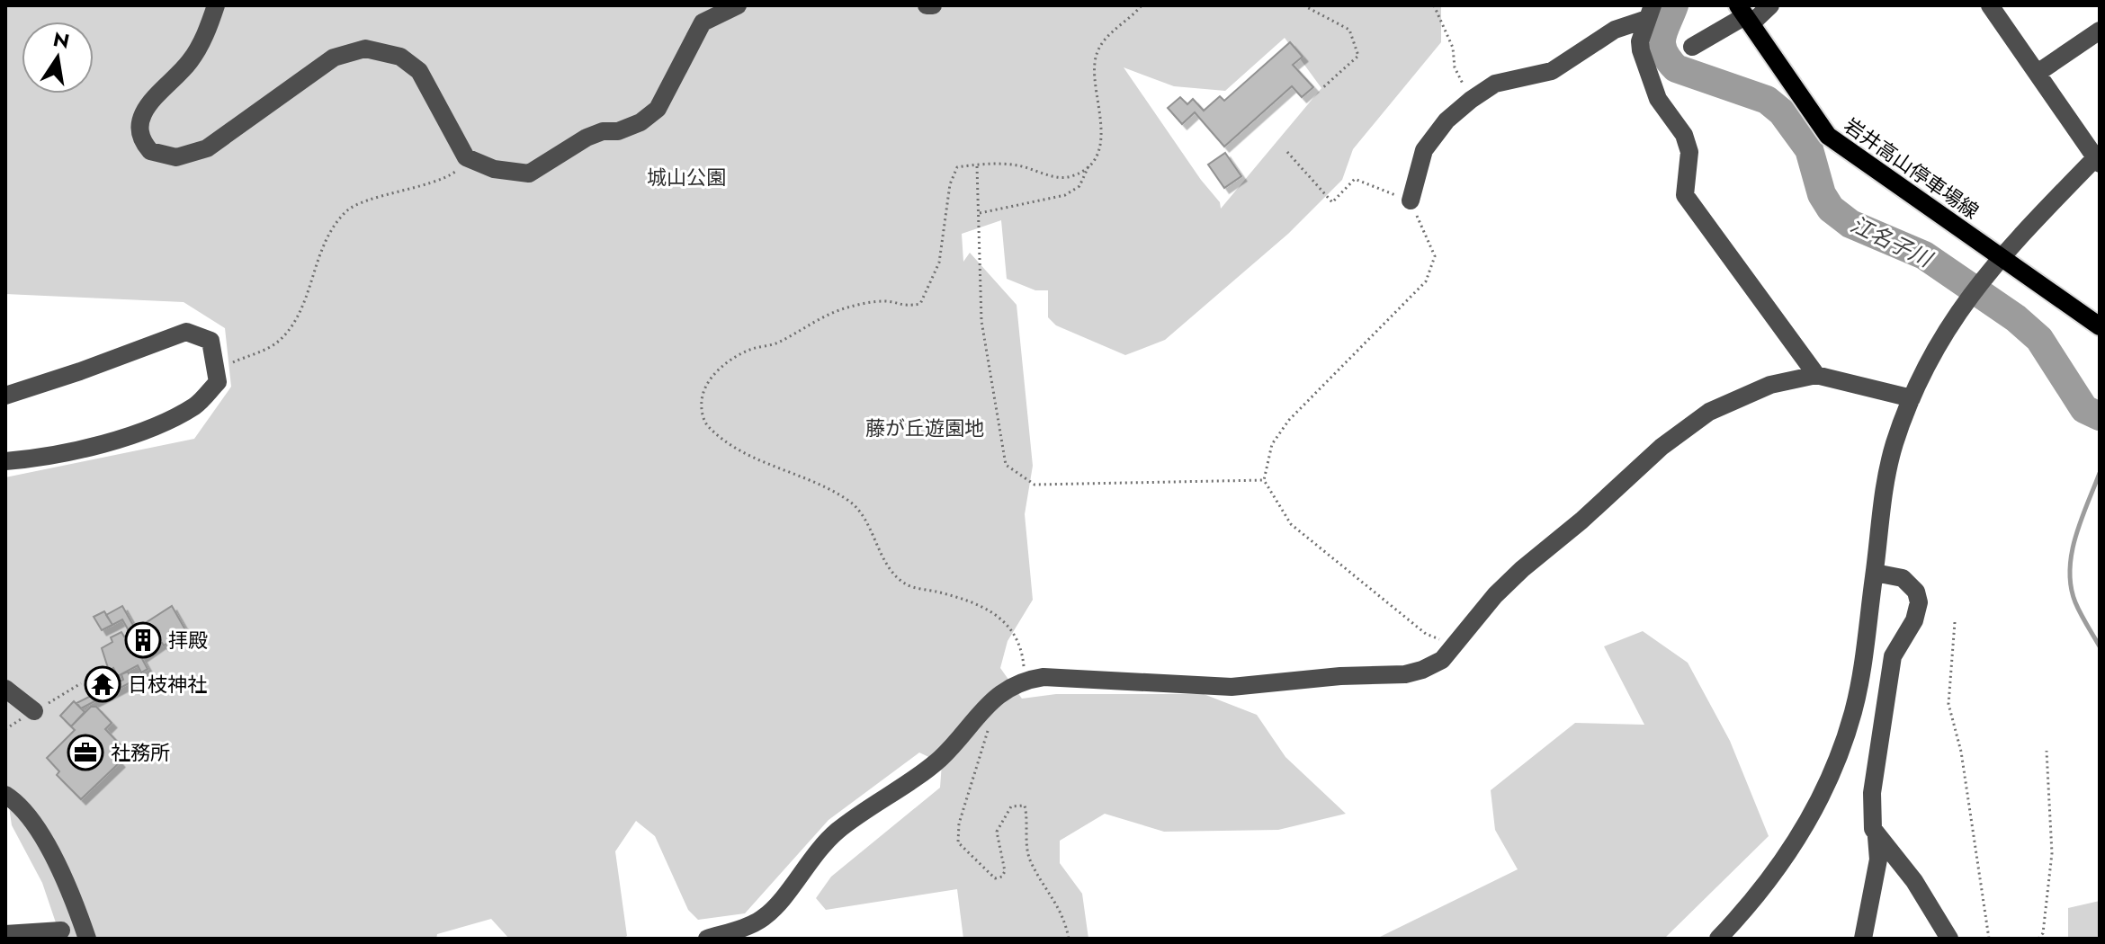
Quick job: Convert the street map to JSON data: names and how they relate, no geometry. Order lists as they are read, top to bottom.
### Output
{
  "streets": {
    "main road": ["岩井高山停車場線"]
  },
  "water": ["江名子川"],
  "parks": ["城山公園", "藤が丘遊園地"],
  "places": {
    "building": ["拝殿"],
    "temple": ["日枝神社"],
    "office": ["社務所"]
  },
  "north": "top"
}
